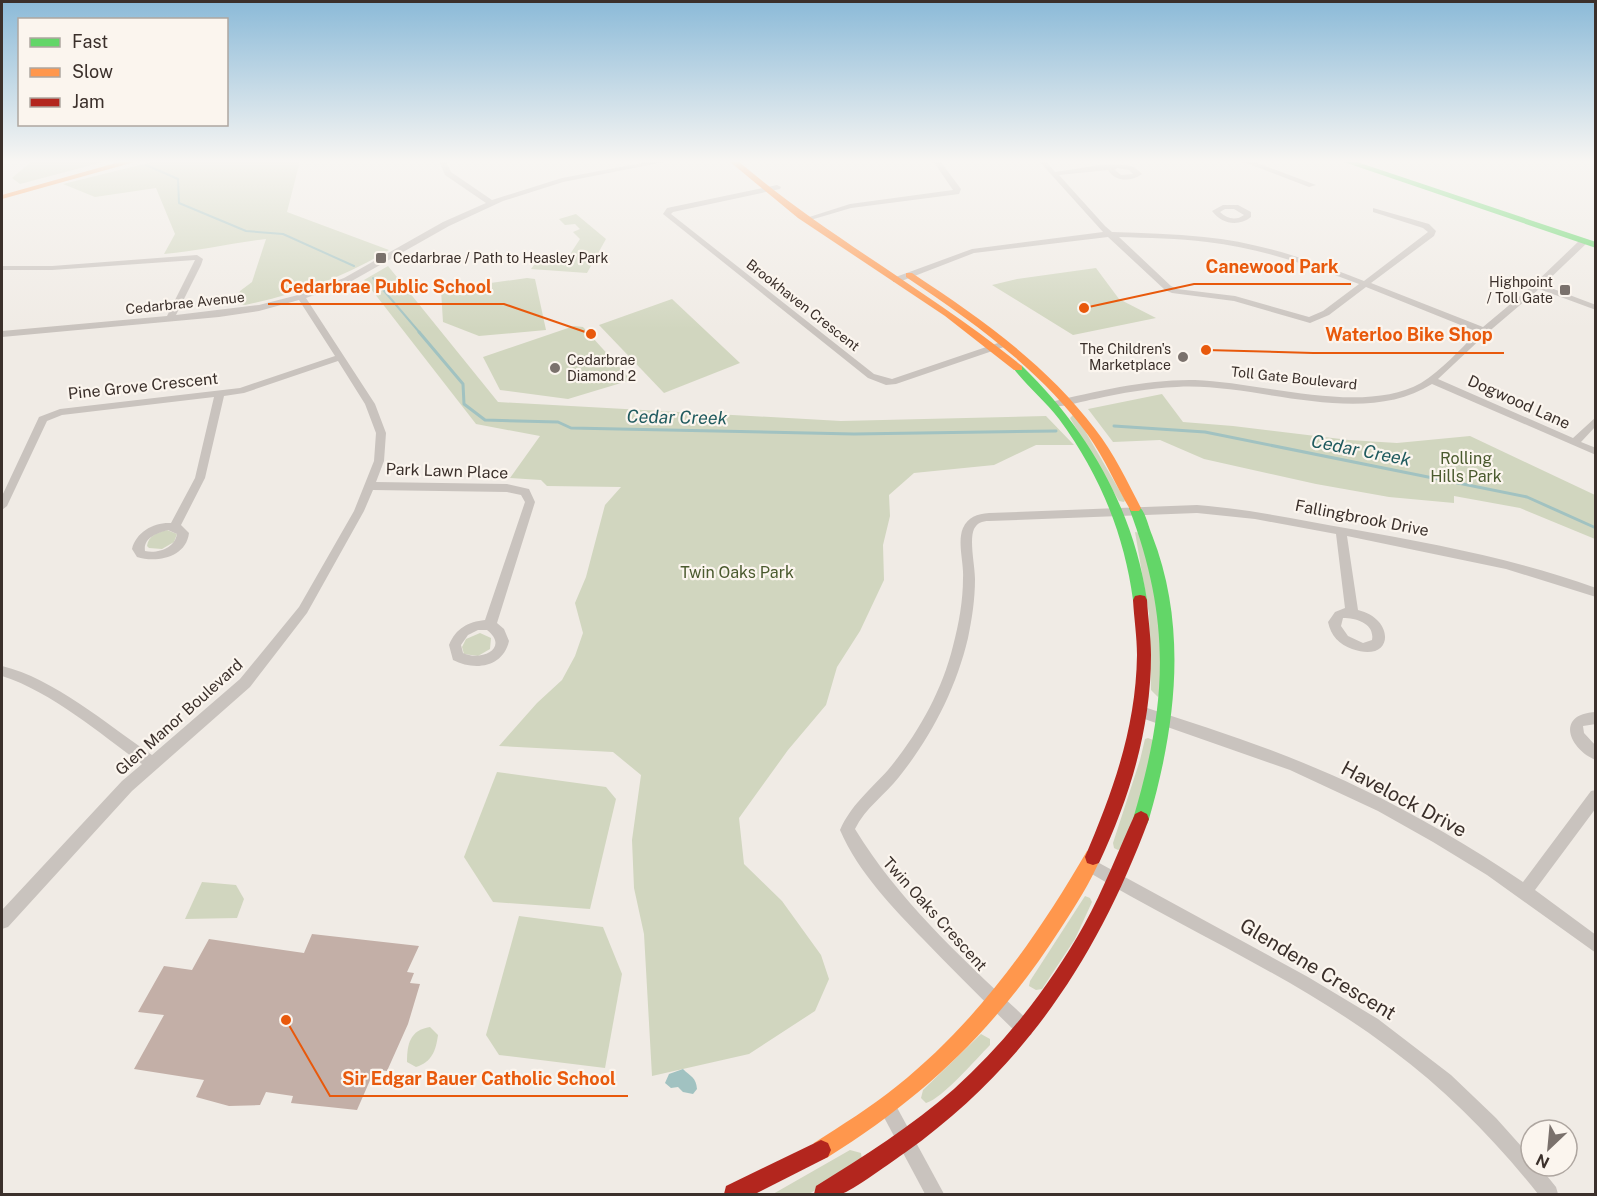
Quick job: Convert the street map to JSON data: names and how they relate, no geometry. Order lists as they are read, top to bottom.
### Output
{
  "streets": {
    "street": [
      "Cedarbrae Avenue",
      "Brookhaven Crescent",
      "Toll Gate Boulevard",
      "Pine Grove Crescent",
      "Dogwood Lane",
      "Park Lawn Place",
      "Fallingbrook Drive",
      "Glen Manor Boulevard",
      "Havelock Drive",
      "Twin Oaks Crescent",
      "Glendene Crescent"
    ]
  },
  "crossings": [
    ["Cedarbrae Avenue", "Glen Manor Boulevard"],
    ["Toll Gate Boulevard", "Dogwood Lane"],
    ["Pine Grove Crescent", "Glen Manor Boulevard"],
    ["Park Lawn Place", "Glen Manor Boulevard"],
    ["Fallingbrook Drive", "Twin Oaks Crescent"]
  ],
  "water": ["Cedar Creek"],
  "parks": ["Rolling Hills Park", "Twin Oaks Park"],
  "places": {
    "transit": ["Cedarbrae / Path to Heasley Park", "Highpoint / Toll Gate"],
    "other": [
      "Canewood Park",
      "Cedarbrae Public School",
      "Waterloo Bike Shop",
      "The Children's Marketplace",
      "Cedarbrae Diamond 2",
      "Sir Edgar Bauer Catholic School"
    ]
  },
  "legend": ["Fast", "Slow", "Jam"],
  "north": "bottom left"
}
